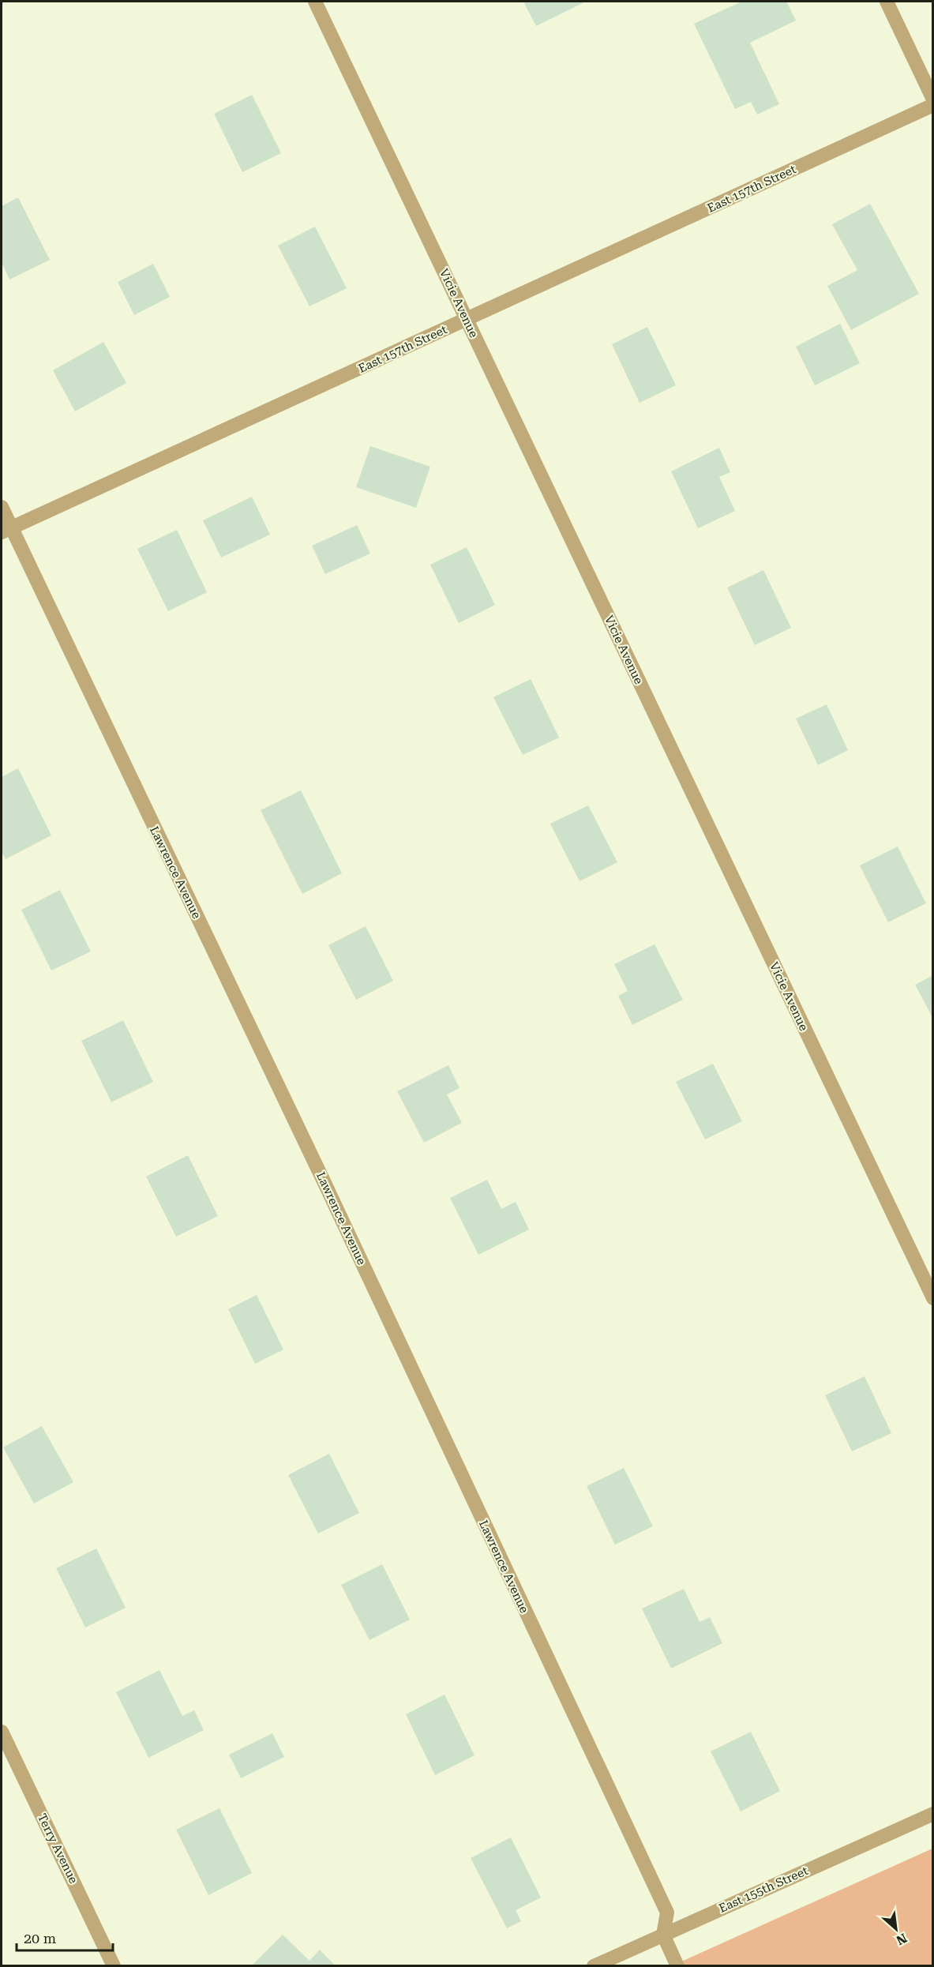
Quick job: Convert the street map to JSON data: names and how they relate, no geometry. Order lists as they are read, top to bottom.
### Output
{
  "streets": {
    "street": [
      "East 157th Street",
      "Vicie Avenue",
      "Lawrence Avenue",
      "Terry Avenue",
      "East 155th Street"
    ]
  },
  "crossings": [
    ["East 157th Street", "Vicie Avenue"],
    ["East 157th Street", "Lawrence Avenue"],
    ["Lawrence Avenue", "East 155th Street"]
  ],
  "scale_bar": "20 m",
  "north": "bottom right"
}
